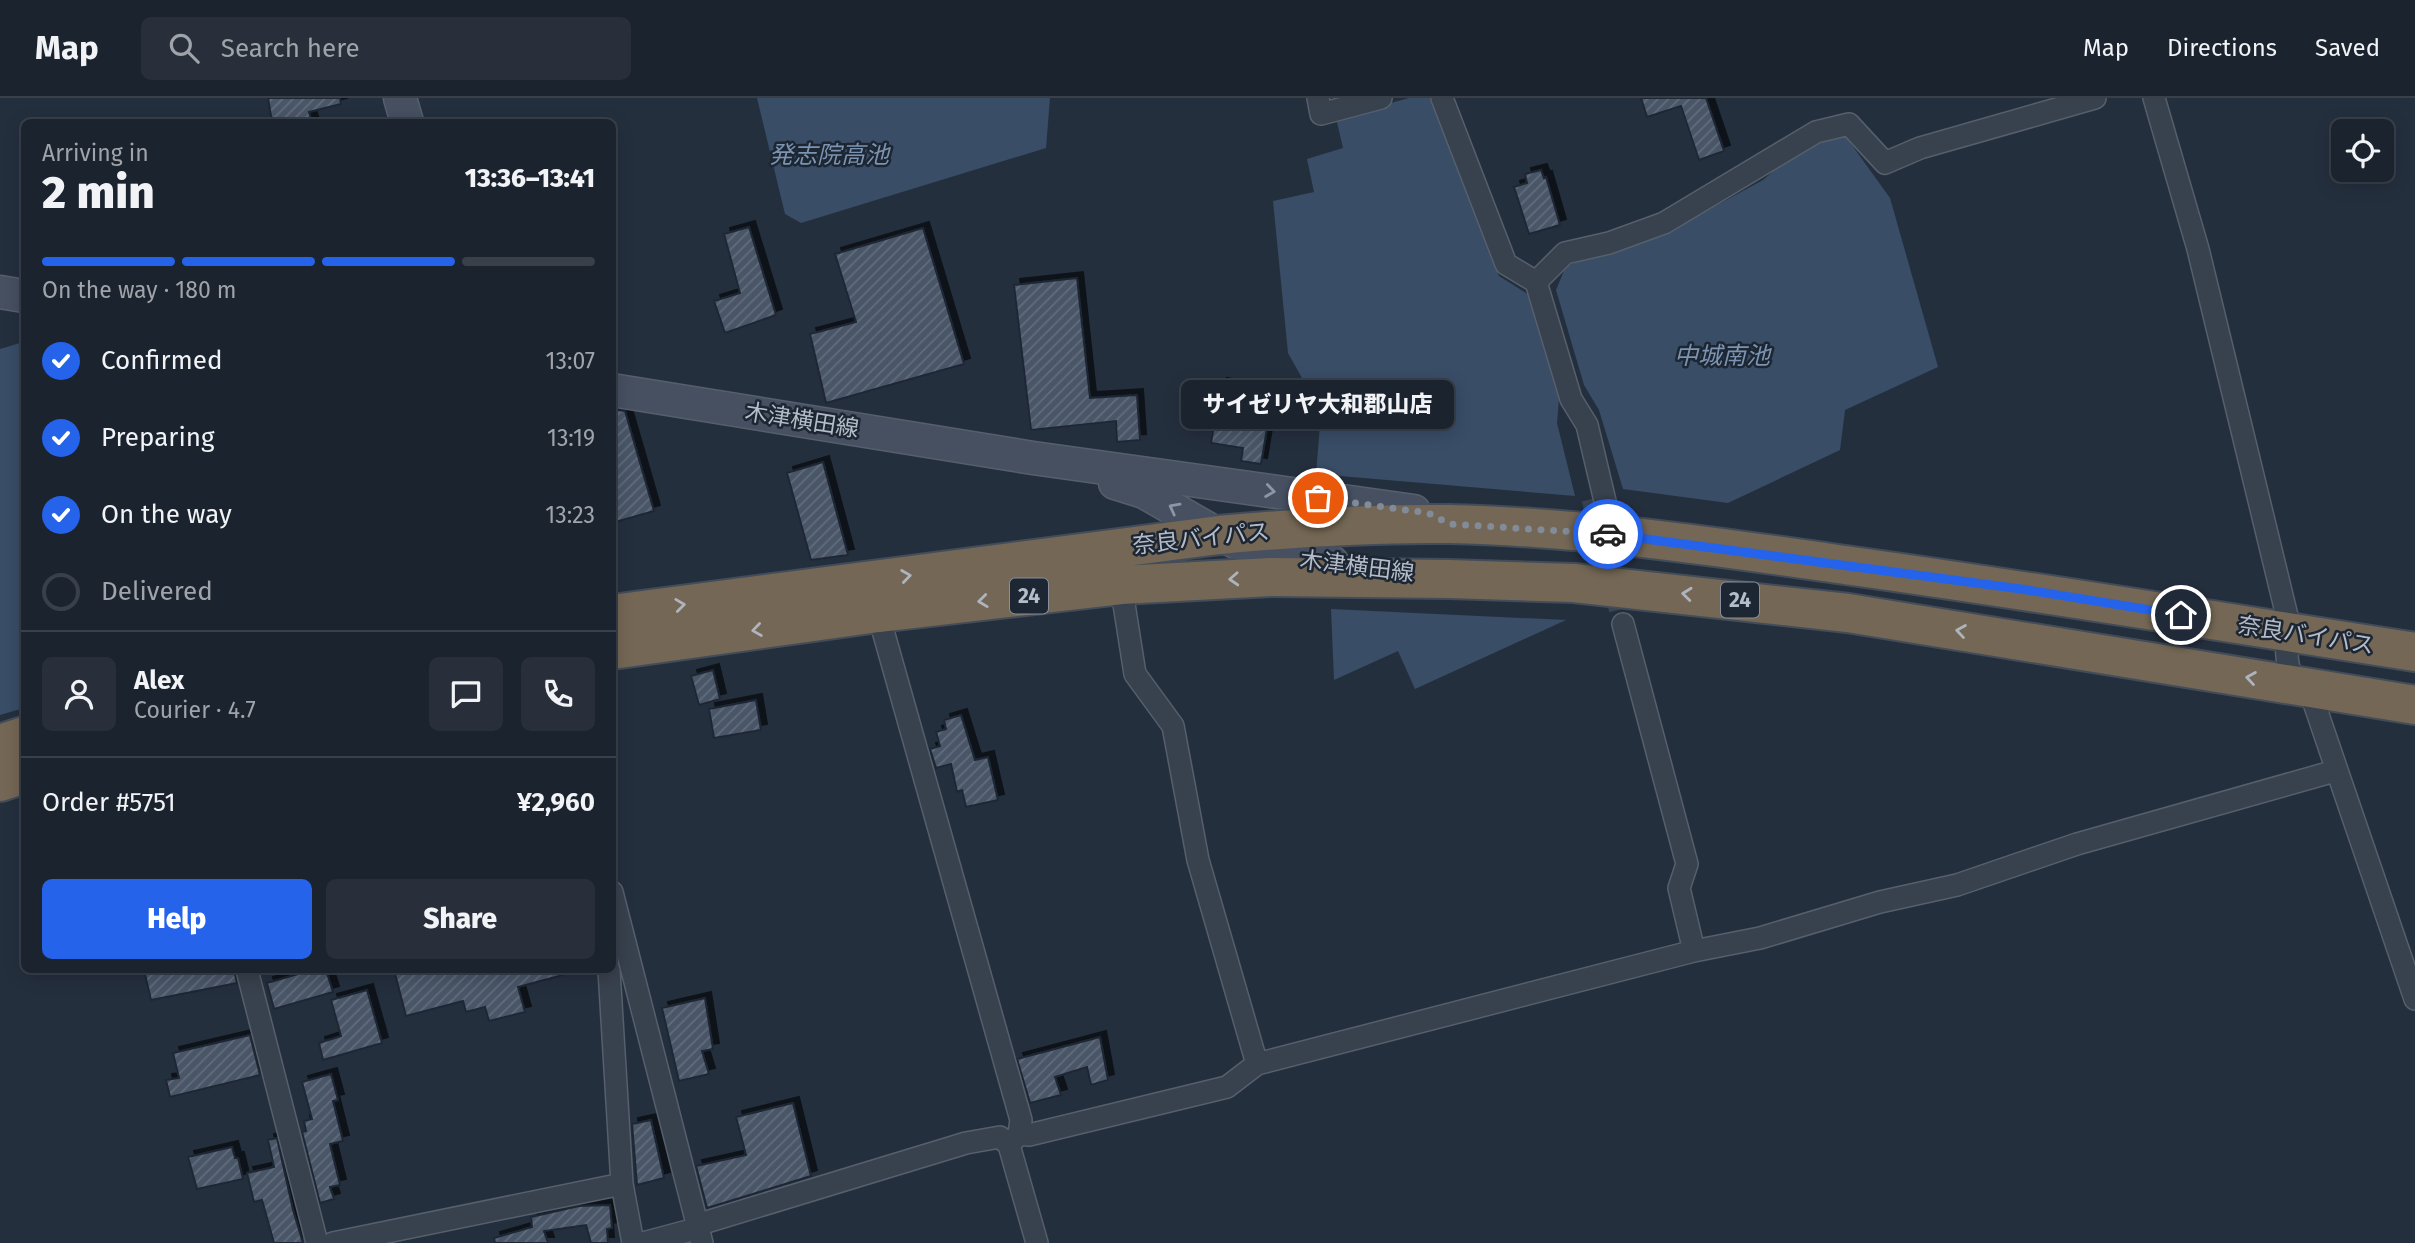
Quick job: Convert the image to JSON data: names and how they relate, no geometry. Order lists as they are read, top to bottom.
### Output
{
  "streets": {
    "highway": ["奈良バイパス", "24"],
    "main road": ["木津横田線"]
  },
  "crossings": [
    ["木津横田線", "奈良バイパス"]
  ],
  "water": ["発志院高池", "中城南池"],
  "places": ["サイゼリヤ大和郡山店"],
  "page": {
    "header": "Map",
    "search": "Search here",
    "nav": ["Map", "Directions", "Saved"],
    "heading": ["2 min", "Arriving in", "13:36–13:41"],
    "panel": [
      "Alex",
      "Courier · 4.7",
      "Order #5751",
      "¥2,960"
    ],
    "bar": "On the way · 180 m",
    "list": [
      ["Confirmed", "13:07"],
      ["Preparing", "13:19"],
      ["On the way", "13:23"],
      "Delivered"
    ],
    "bubble": "サイゼリヤ大和郡山店",
    "buttons": ["Help", "Share"]
  }
}
